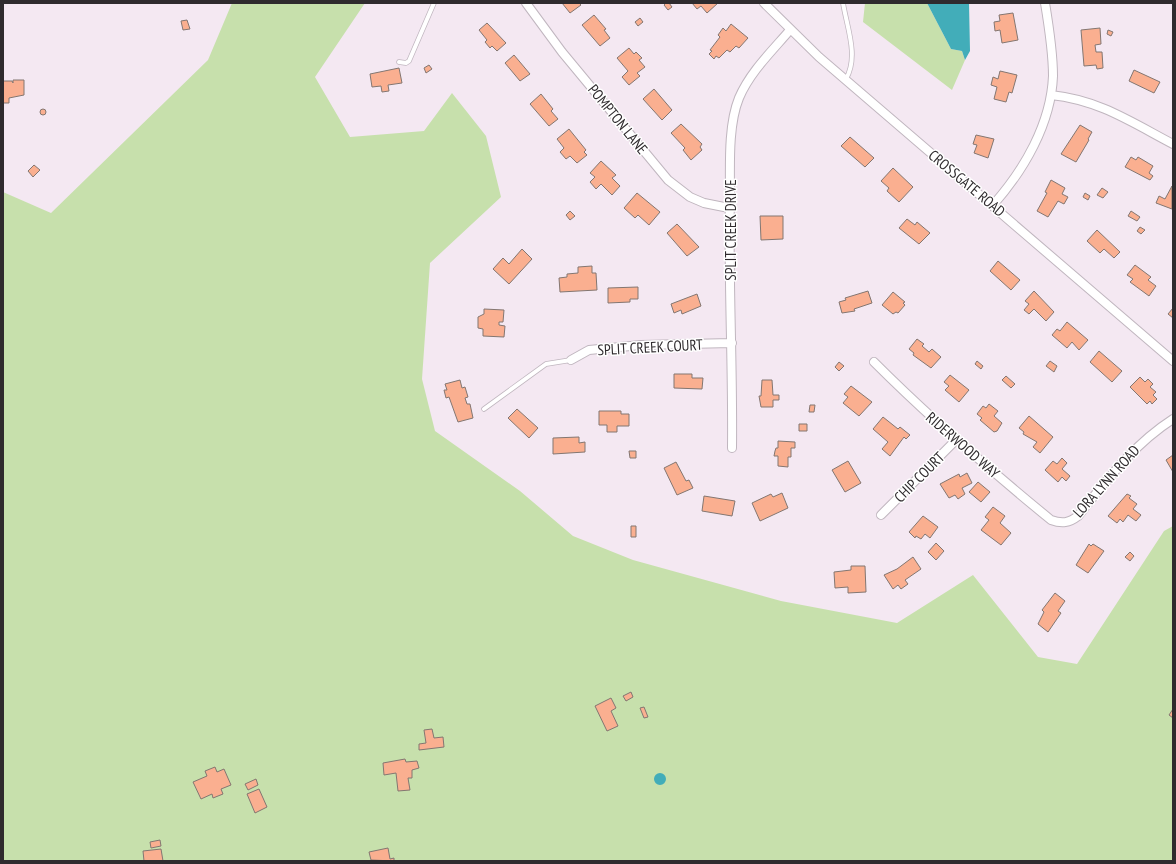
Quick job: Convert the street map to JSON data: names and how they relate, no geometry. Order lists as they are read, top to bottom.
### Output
{
  "streets": {
    "street": [
      "POMPTON LANE",
      "CROSSGATE ROAD",
      "SPLIT CREEK DRIVE",
      "SPLIT CREEK COURT",
      "RIDERWOOD WAY",
      "CHIP COURT",
      "LORA LYNN ROAD"
    ]
  },
  "crossings": [
    ["POMPTON LANE", "SPLIT CREEK DRIVE"],
    ["CROSSGATE ROAD", "SPLIT CREEK DRIVE"],
    ["SPLIT CREEK DRIVE", "SPLIT CREEK COURT"],
    ["RIDERWOOD WAY", "CHIP COURT"],
    ["RIDERWOOD WAY", "LORA LYNN ROAD"]
  ]
}
